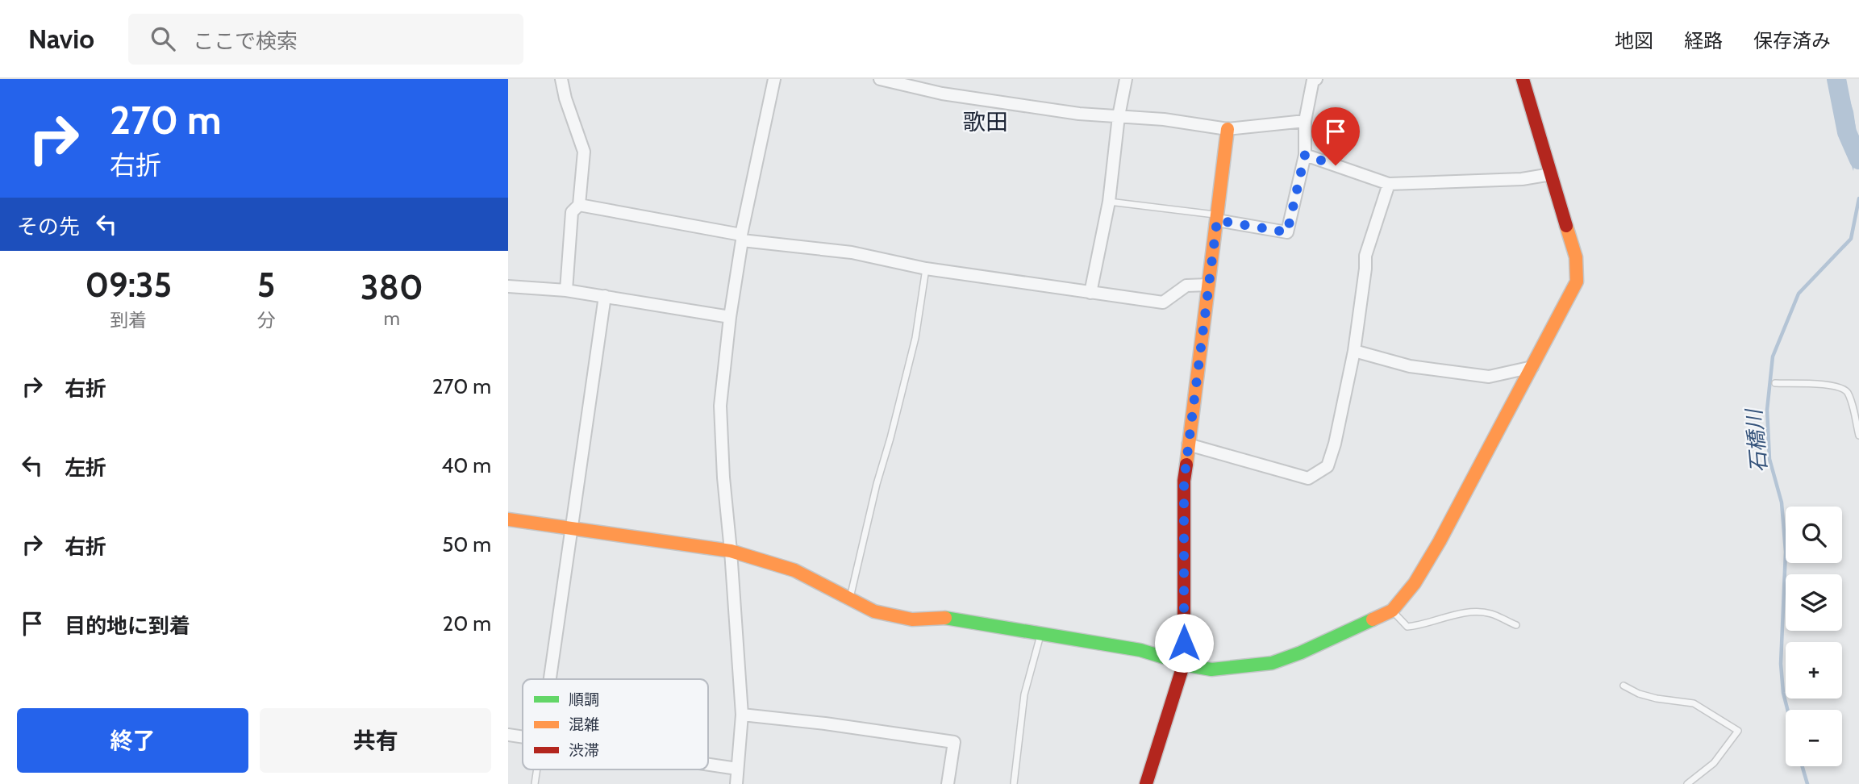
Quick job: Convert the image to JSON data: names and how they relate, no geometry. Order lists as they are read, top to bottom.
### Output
{
  "districts": ["歌田"],
  "water": ["石橋川"],
  "legend": ["順調", "混雑", "渋滞"],
  "page": {
    "header": "Navio",
    "search": "ここで検索",
    "nav": ["地図", "経路", "保存済み"],
    "turn": ["270 m", "右折"],
    "then": "その先",
    "eta": [
      "09:35",
      "到着",
      "5",
      "分",
      "380",
      "m"
    ],
    "list": [
      {
        "name": "右折",
        "value": "270 m"
      },
      {
        "name": "左折",
        "value": "40 m"
      },
      {
        "name": "右折",
        "value": "50 m"
      },
      {
        "name": "目的地に到着",
        "value": "20 m"
      }
    ],
    "map_buttons": ["+", "−"],
    "buttons": ["終了", "共有"]
  }
}
